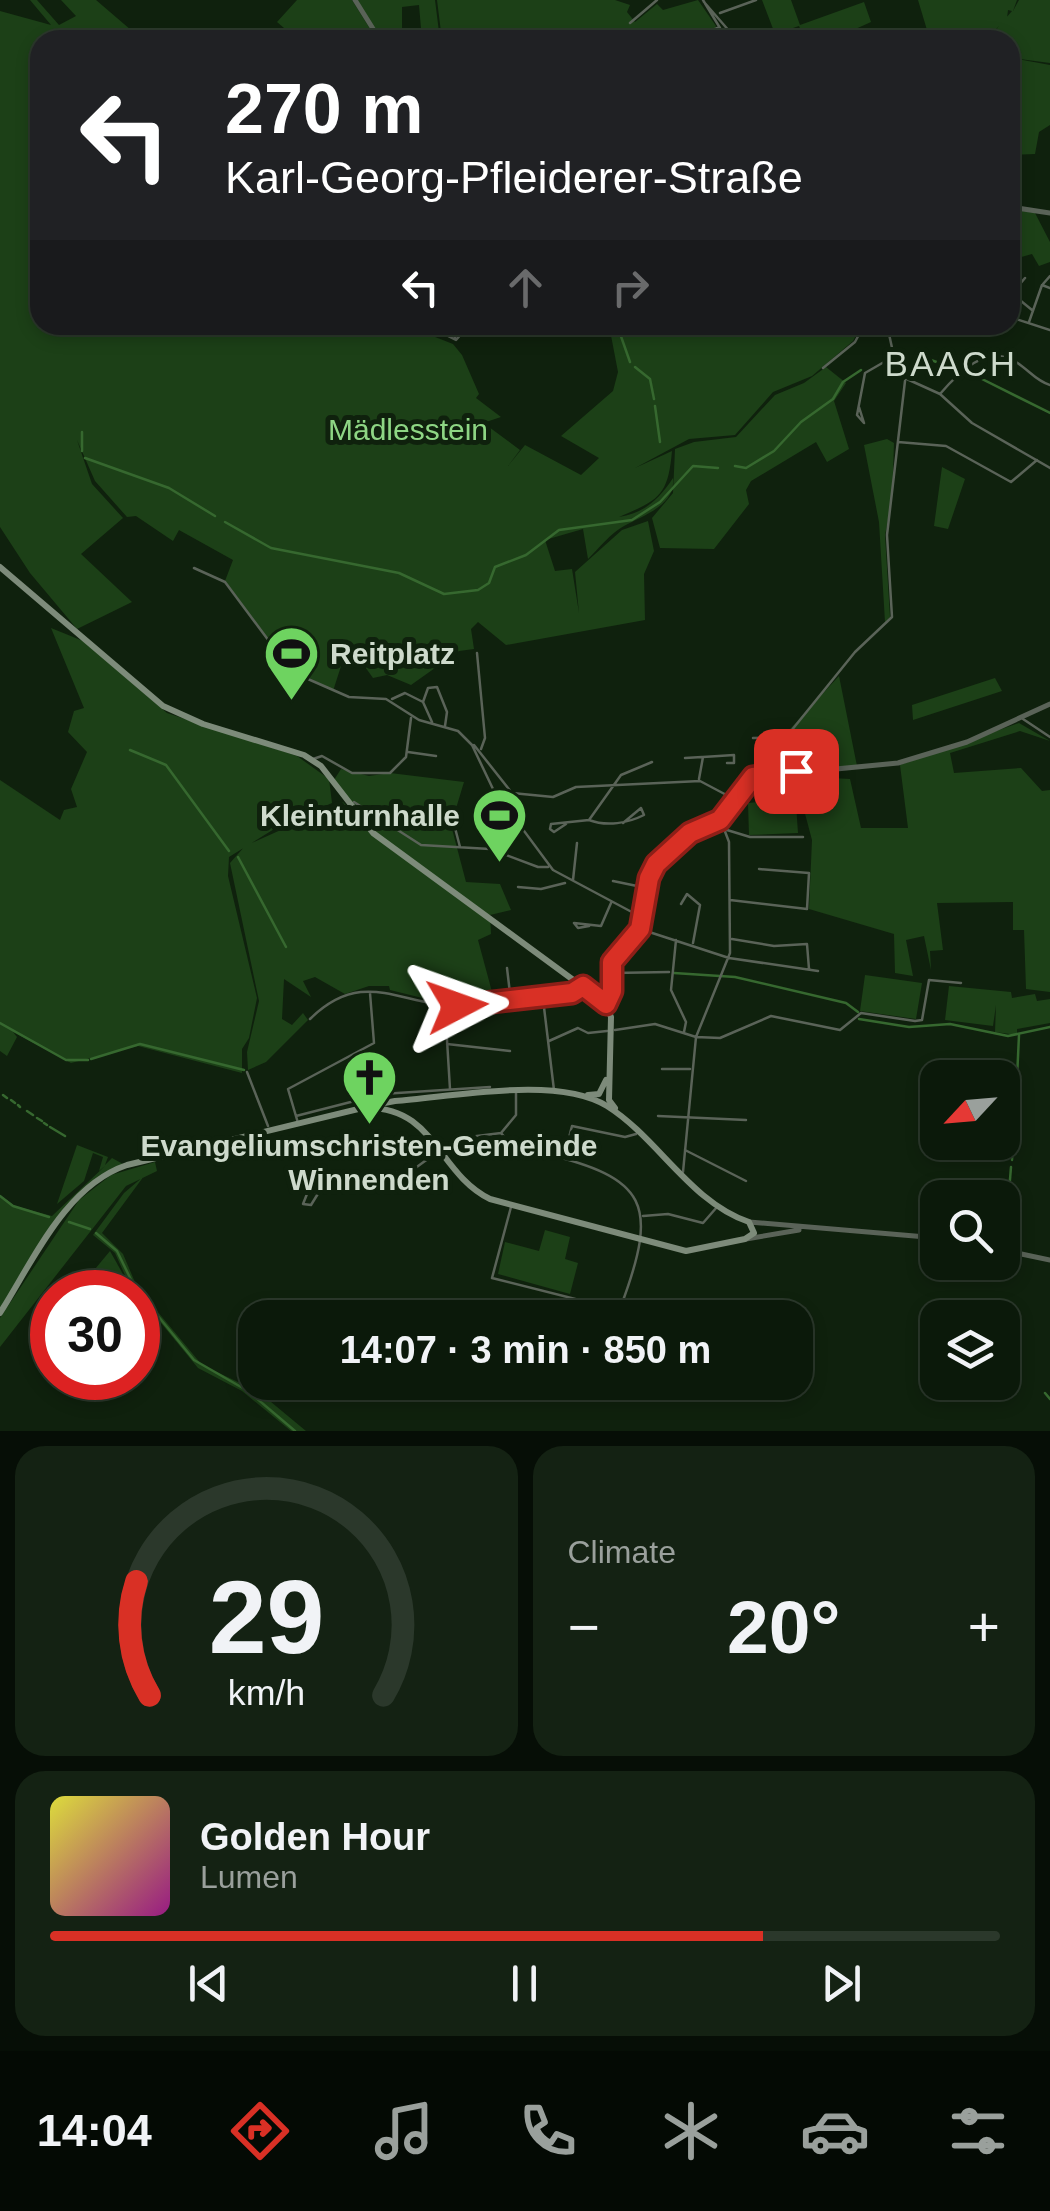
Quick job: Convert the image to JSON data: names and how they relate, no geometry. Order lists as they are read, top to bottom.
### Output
{
  "districts": ["BAACH"],
  "parks": ["Mädlesstein"],
  "places": {
    "sports": ["Reitplatz", "Kleinturnhalle"],
    "church": ["Evangeliumschristen-Gemeinde Winnenden"]
  },
  "north": "bottom left",
  "page": {
    "turn": ["270 m", "Karl-Georg-Pfleiderer-Straße"],
    "limit": "30",
    "trip": "14:07 · 3 min · 850 m",
    "tile": "Climate",
    "heat": ["−", "20°", "+"],
    "song": ["Golden Hour", "Lumen"],
    "tabs": "14:04",
    "gauge": ["29", "km/h"]
  }
}
